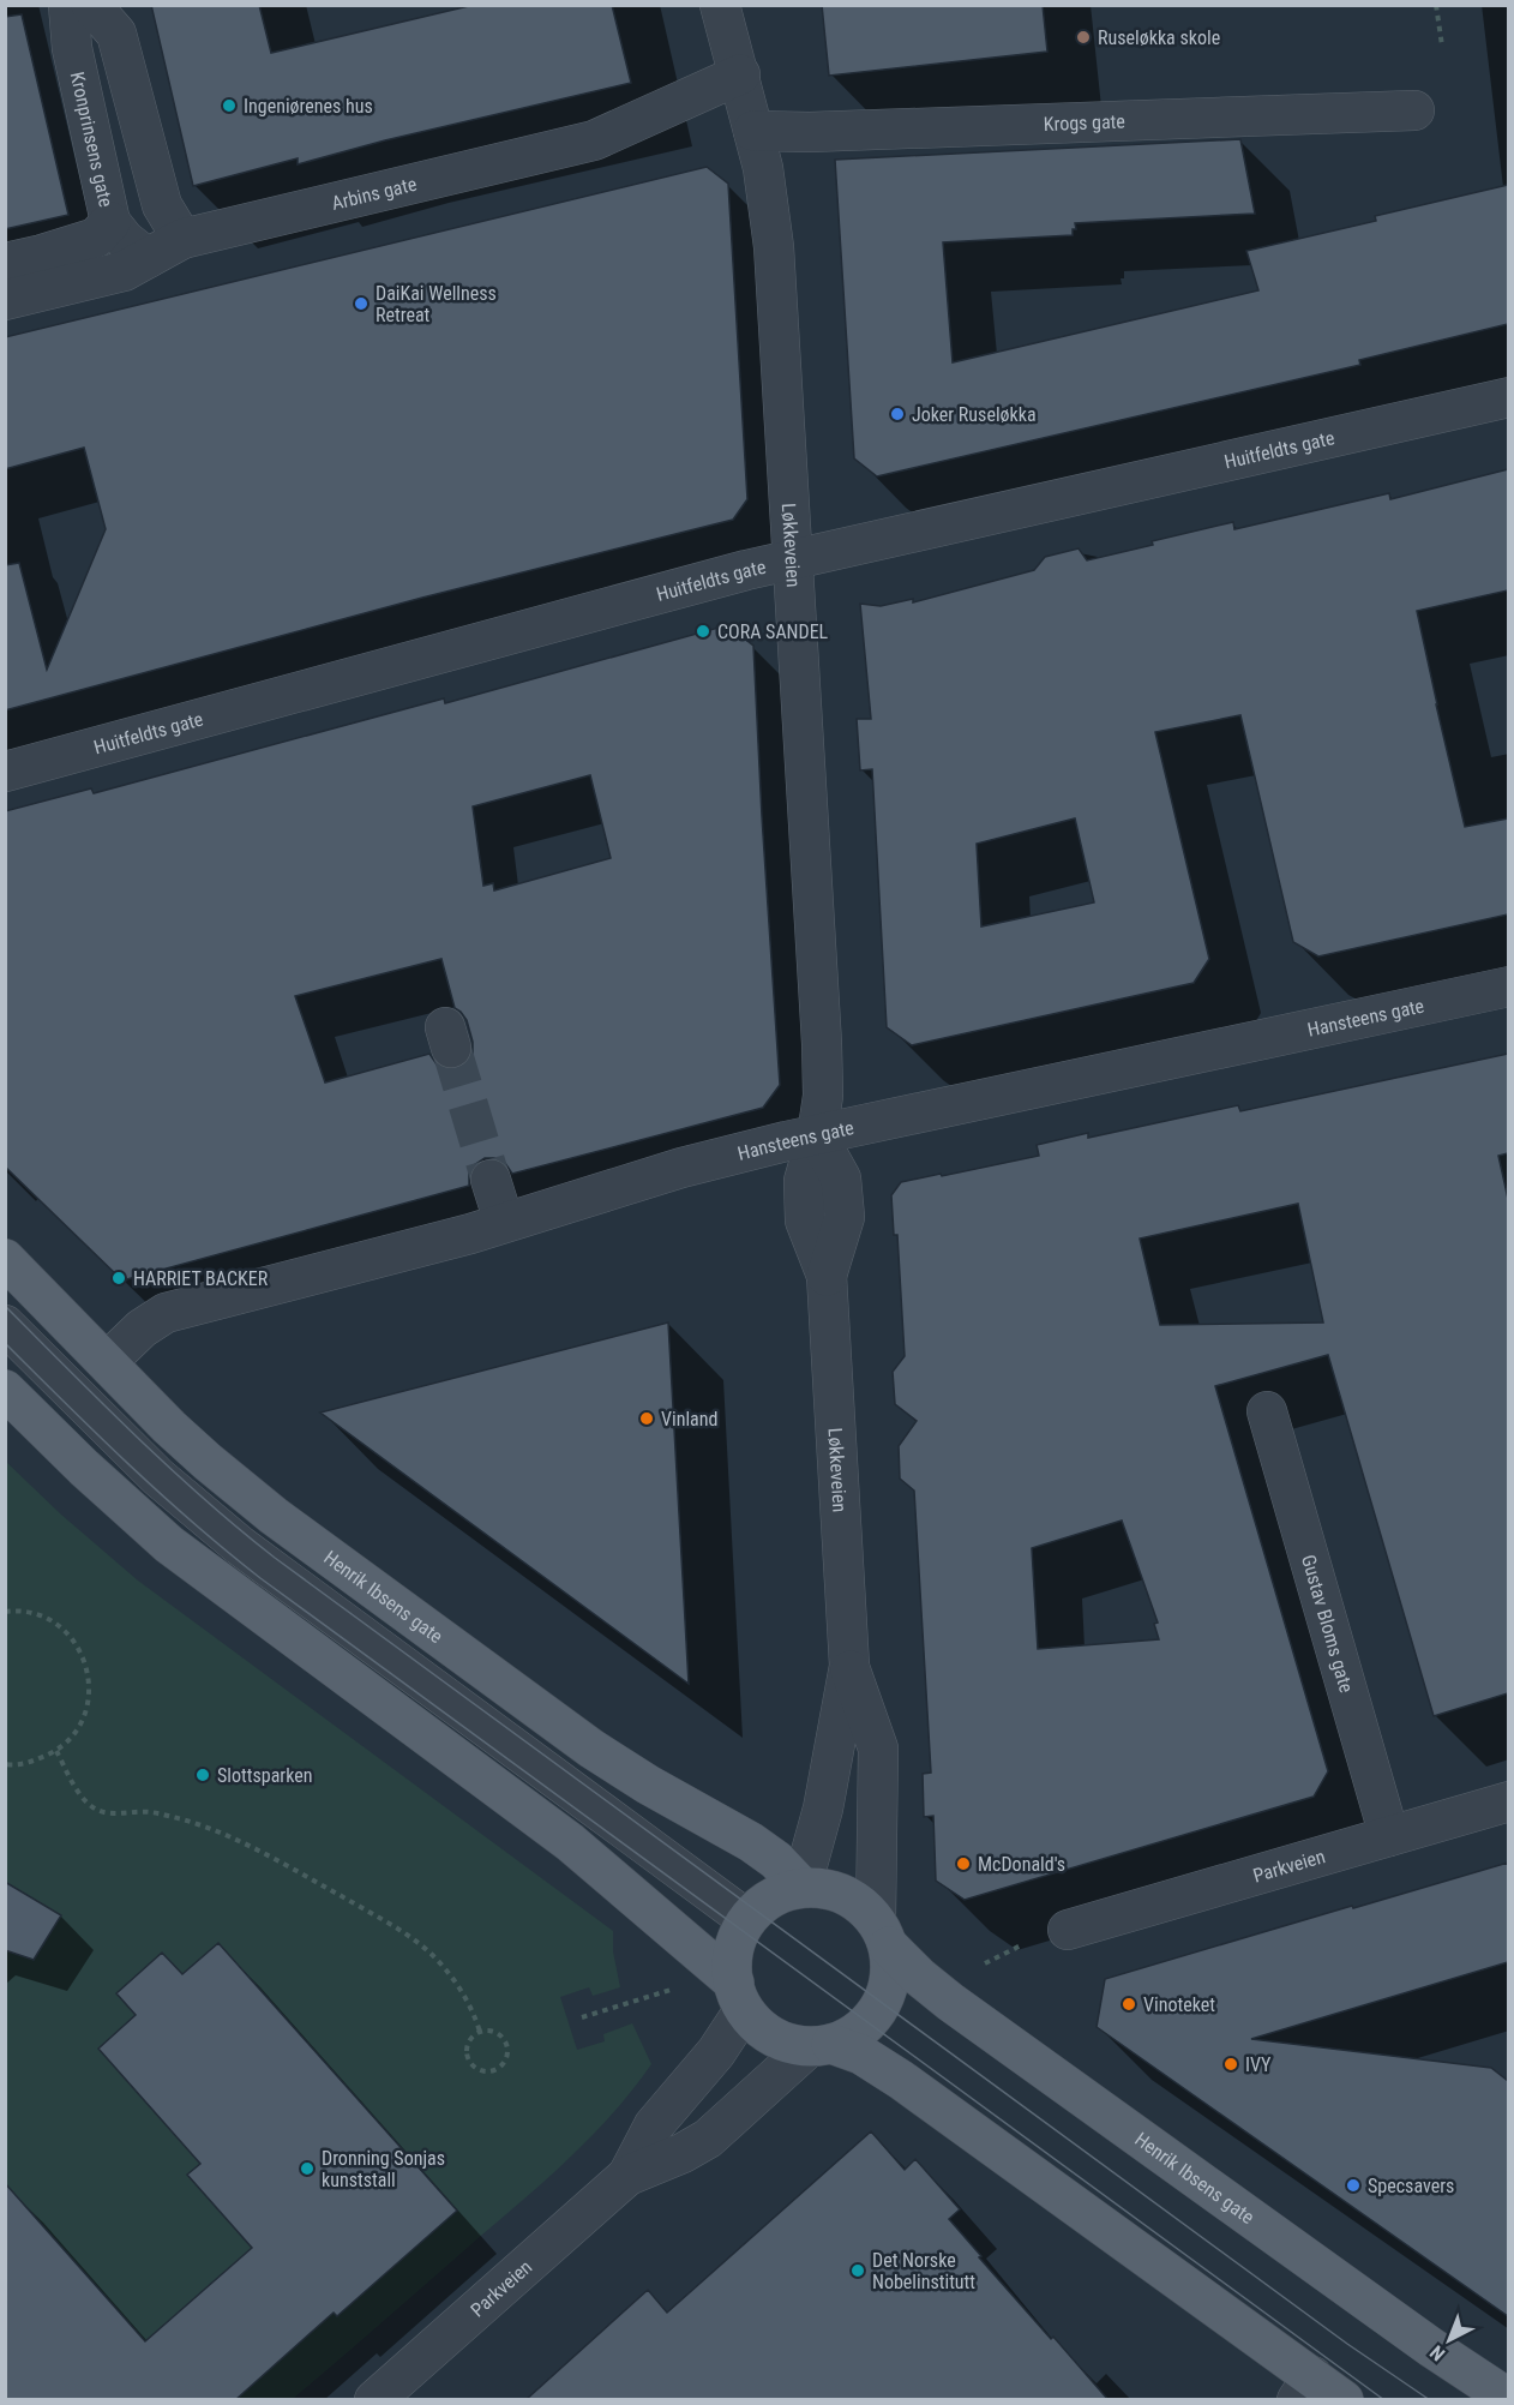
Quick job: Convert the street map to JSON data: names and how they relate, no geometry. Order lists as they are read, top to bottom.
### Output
{
  "streets": {
    "main road": ["Henrik Ibsens gate"],
    "street": [
      "Krogs gate",
      "Kronprinsens gate",
      "Arbins gate",
      "Huitfeldts gate",
      "Løkkeveien",
      "Hansteens gate",
      "Gustav Bloms gate",
      "Parkveien"
    ]
  },
  "crossings": [
    ["Krogs gate", "Løkkeveien"],
    ["Kronprinsens gate", "Arbins gate"],
    ["Arbins gate", "Løkkeveien"],
    ["Huitfeldts gate", "Løkkeveien"],
    ["Løkkeveien", "Hansteens gate"],
    ["Løkkeveien", "Henrik Ibsens gate"],
    ["Løkkeveien", "Parkveien"],
    ["Hansteens gate", "Henrik Ibsens gate"],
    ["Henrik Ibsens gate", "Parkveien"],
    ["Gustav Bloms gate", "Parkveien"]
  ],
  "places": [
    "Ruseløkka skole",
    "Ingeniørenes hus",
    "DaiKai Wellness Retreat",
    "Joker Ruseløkka",
    "CORA SANDEL",
    "HARRIET BACKER",
    "Vinland",
    "Slottsparken",
    "McDonald's",
    "Vinoteket",
    "IVY",
    "Dronning Sonjas kunststall",
    "Specsavers",
    "Det Norske Nobelinstitutt"
  ],
  "north": "bottom left"
}
